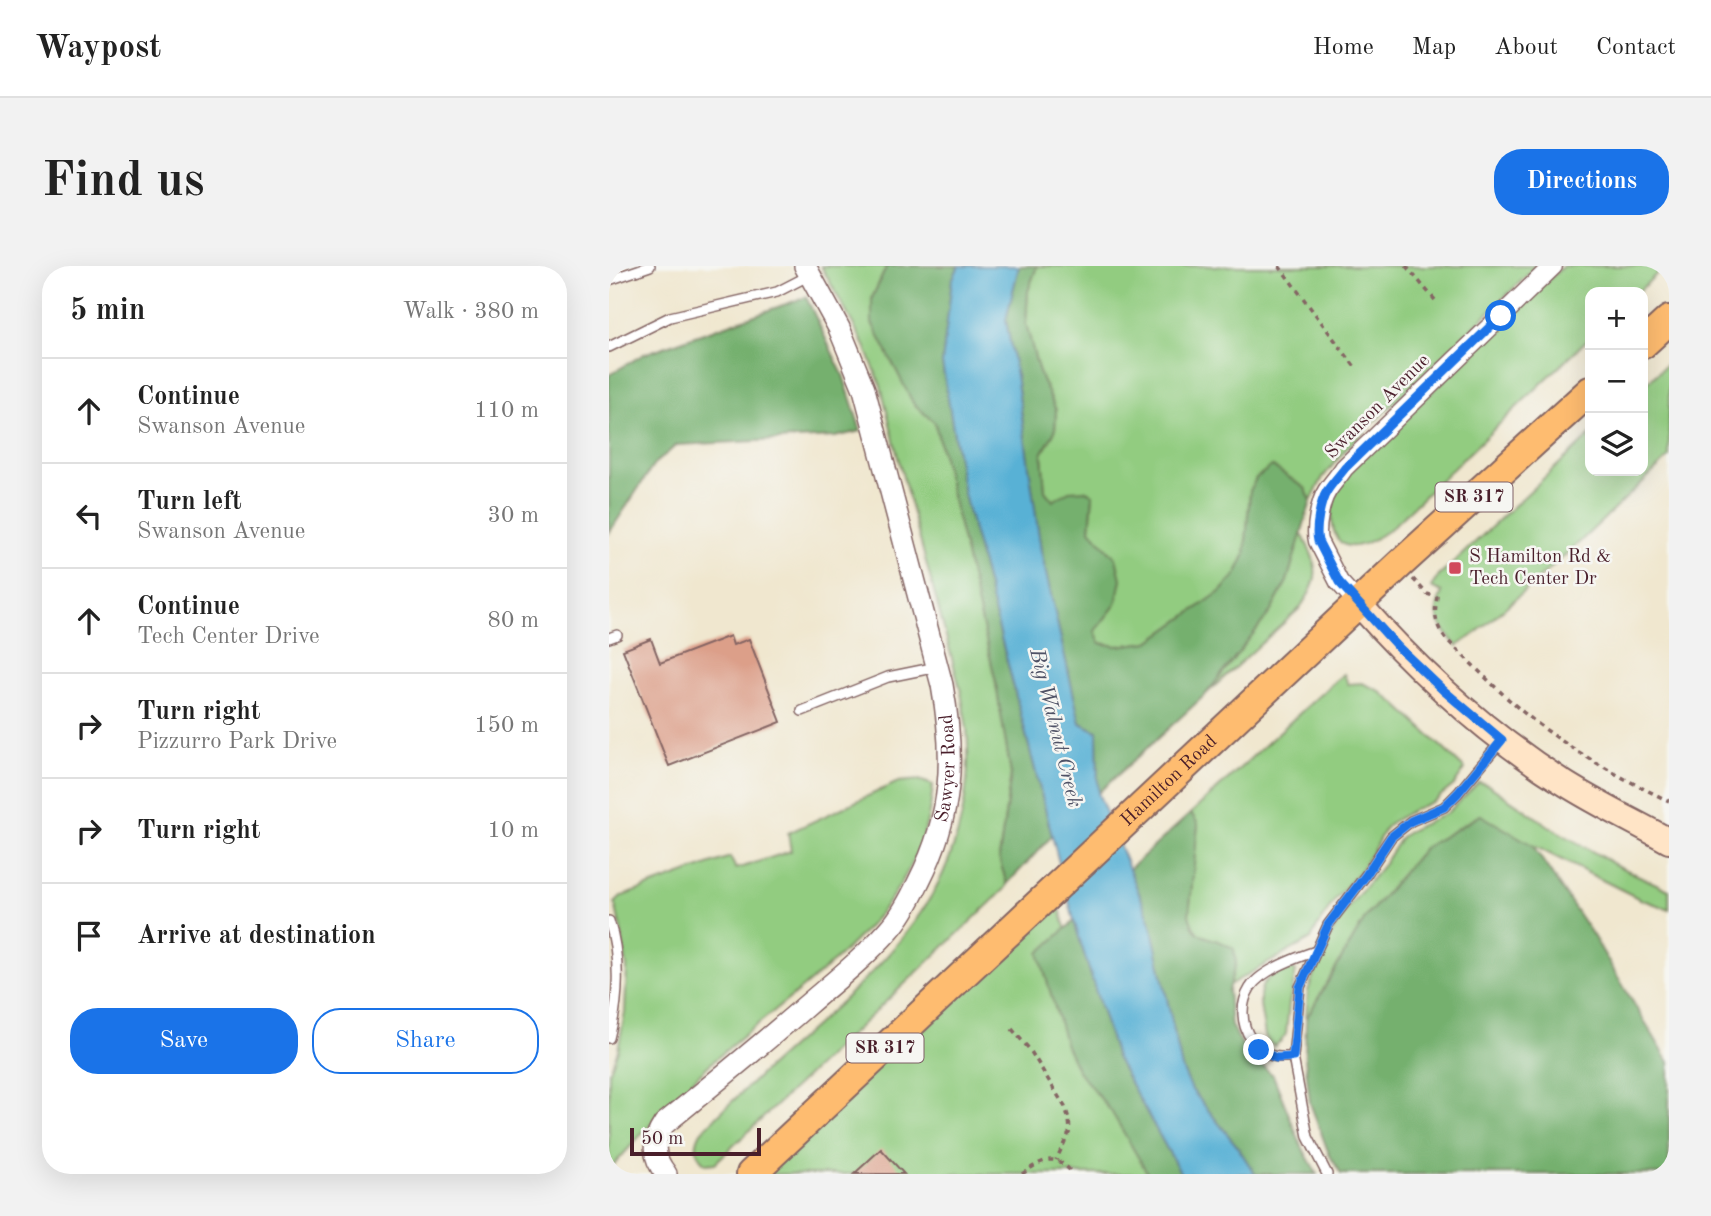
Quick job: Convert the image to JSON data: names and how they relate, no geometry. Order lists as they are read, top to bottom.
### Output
{
  "streets": {
    "main road": ["SR 317", "Hamilton Road"],
    "street": ["Swanson Avenue", "Sawyer Road"]
  },
  "crossings": [
    ["Swanson Avenue", "Hamilton Road"]
  ],
  "water": ["Big Walnut Creek"],
  "places": {
    "transit": ["S Hamilton Rd & Tech Center Dr"]
  },
  "scale_bar": "50 m",
  "page": {
    "header": "Waypost",
    "nav": [
      "Home",
      "Map",
      "About",
      "Contact"
    ],
    "buttons": [
      "Directions",
      ["Save", "Share"]
    ],
    "title": "Find us",
    "heading": ["5 min", "Walk · 380 m"],
    "map_buttons": ["+", "−"],
    "list": [
      ["Continue", "Swanson Avenue", "110 m"],
      ["Turn left", "Swanson Avenue", "30 m"],
      ["Continue", "Tech Center Drive", "80 m"],
      ["Turn right", "Pizzurro Park Drive", "150 m"],
      ["Turn right", "10 m"],
      "Arrive at destination"
    ],
    "scale": "50 m"
  }
}
